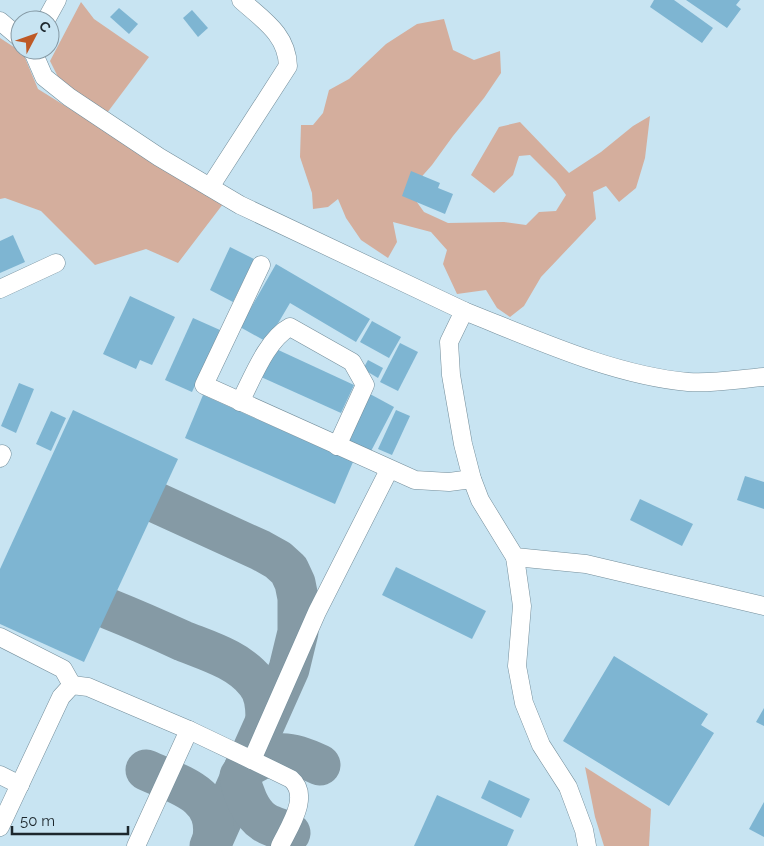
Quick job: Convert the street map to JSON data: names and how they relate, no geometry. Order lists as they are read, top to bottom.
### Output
{
  "scale_bar": "50 m",
  "north": "top right"
}
